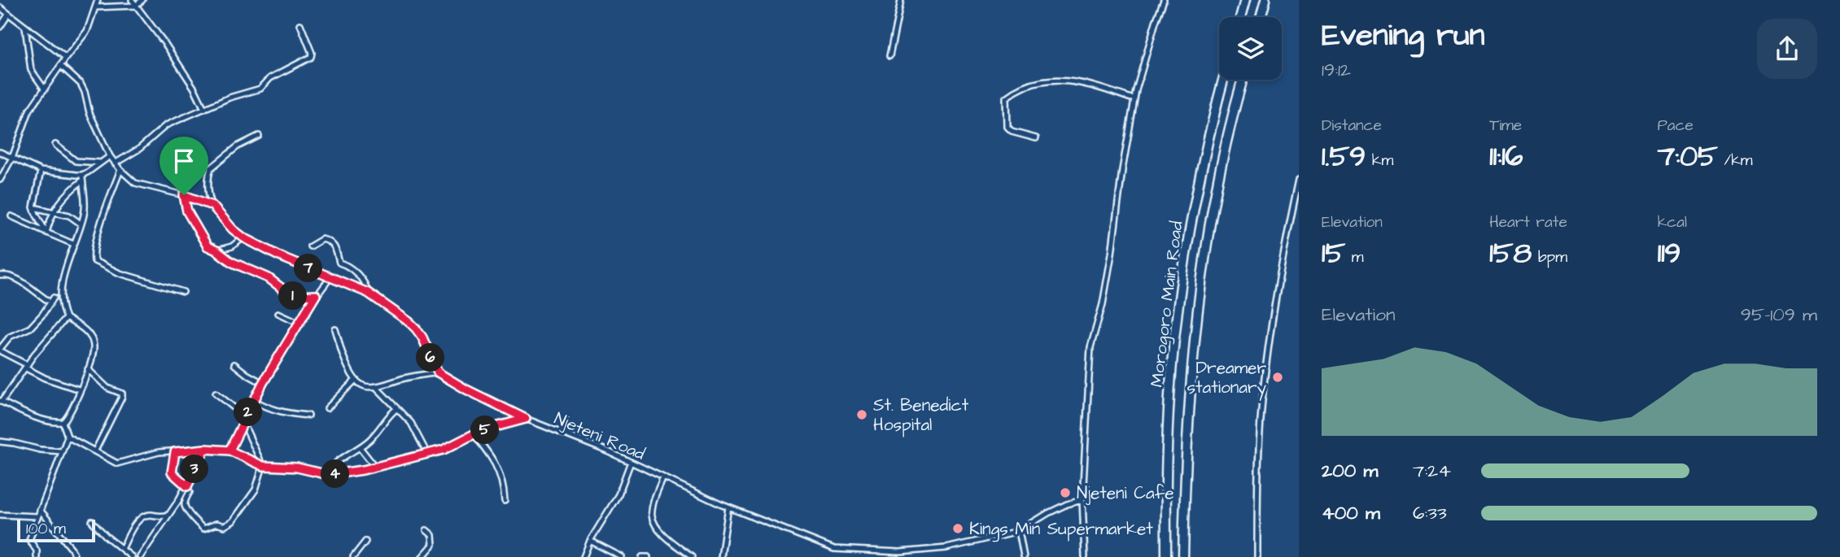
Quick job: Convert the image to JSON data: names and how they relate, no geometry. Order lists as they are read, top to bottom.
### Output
{
  "streets": {
    "highway": ["Morogoro Main Road"],
    "street": ["Njeteni Road"]
  },
  "places": [
    "Dreamer stationary",
    "St. Benedict Hospital",
    "Njeteni Cafe",
    "Kings Min Supermarket"
  ],
  "scale_bar": "100 m",
  "page": {
    "heading": ["Evening run", "19:12"],
    "stats": [
      ["Distance", "1.59 km"],
      ["Time", "11:16"],
      ["Pace", "7:05 /km"],
      ["Elevation", "15 m"],
      ["Heart rate", "158 bpm"],
      ["kcal", "119"]
    ],
    "pins": [
      "7",
      "1",
      "6",
      "2",
      "5",
      "3",
      "4"
    ],
    "chart": ["Elevation", "95–109 m"],
    "list": [
      {
        "name": "200 m",
        "note": "7:24"
      },
      {
        "name": "400 m",
        "note": "6:33"
      }
    ],
    "scale": "100 m"
  }
}
